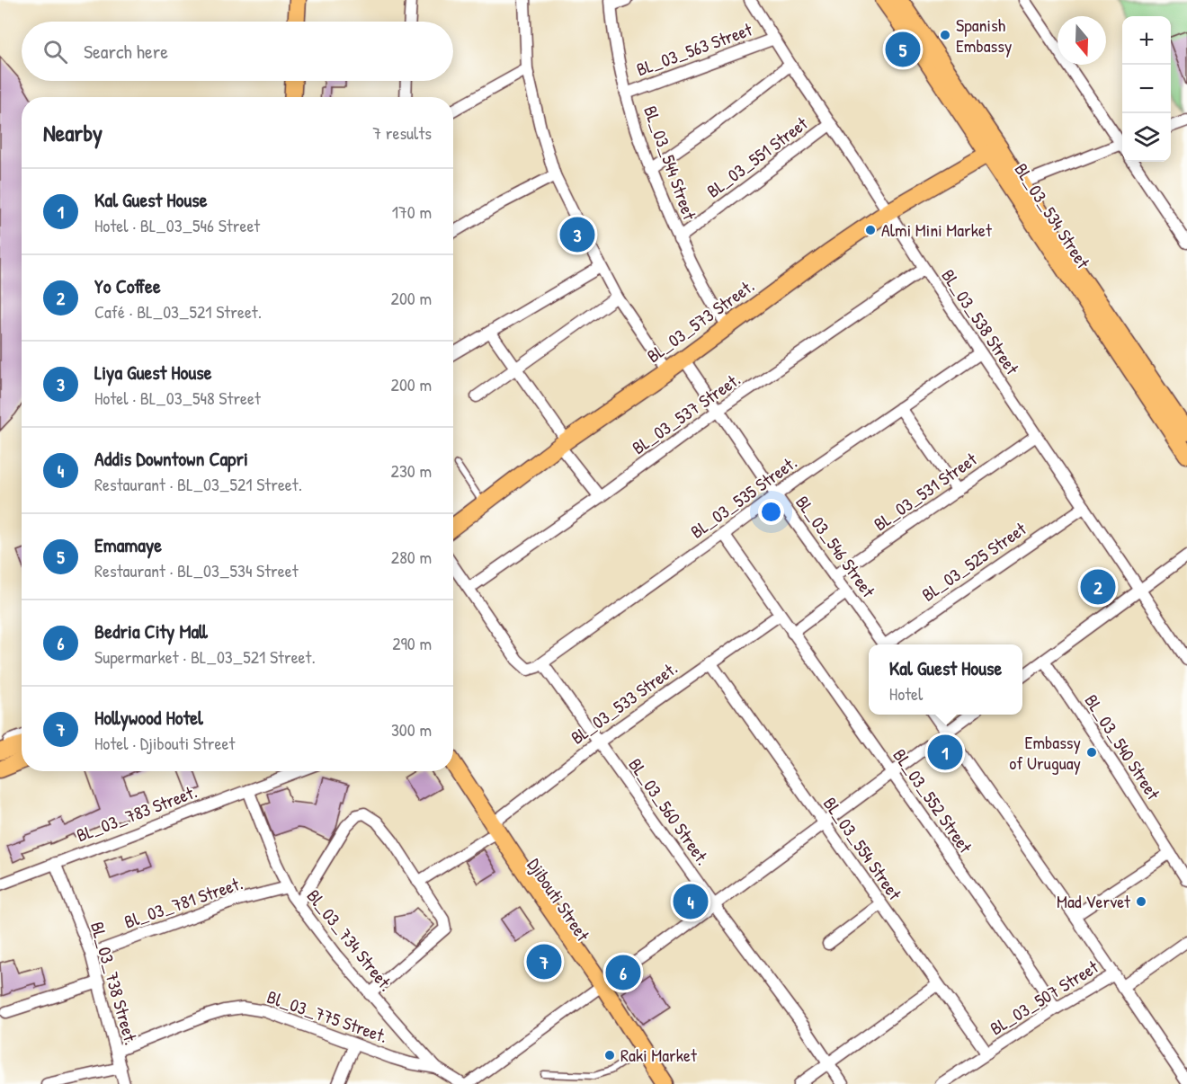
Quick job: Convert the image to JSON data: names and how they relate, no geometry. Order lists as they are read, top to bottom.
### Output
{
  "streets": {
    "main road": ["BL_03_534 Street", "BL_03_573 Street."],
    "street": [
      "BL_03_563 Street",
      "BL_03_551 Street",
      "BL_03_544 Street",
      "BL_03_538 Street",
      "BL_03_537 Street.",
      "BL_03_531 Street",
      "BL_03_535 Street.",
      "BL_03_546 Street",
      "BL_03_525 Street",
      "BL_03_533 Street.",
      "BL_03_540 Street",
      "BL_03_552 Street",
      "BL_03_560 Street.",
      "BL_03_783 Street.",
      "BL_03_554 Street",
      "Bl_03_781 Street.",
      "Bl_03_734 Street.",
      "BL_03_738 Street.",
      "BL_03_507 Street",
      "Bl_03_775 Street."
    ]
  },
  "crossings": [
    ["BL_03_563 Street", "BL_03_544 Street"],
    ["BL_03_563 Street", "BL_03_538 Street"],
    ["BL_03_551 Street", "BL_03_544 Street"],
    ["BL_03_551 Street", "BL_03_538 Street"],
    ["BL_03_544 Street", "BL_03_573 Street."],
    ["BL_03_534 Street", "BL_03_573 Street."],
    ["BL_03_573 Street.", "BL_03_538 Street"],
    ["BL_03_573 Street.", "BL_03_546 Street"],
    ["BL_03_538 Street", "BL_03_537 Street."],
    ["BL_03_538 Street", "BL_03_531 Street"],
    ["BL_03_538 Street", "BL_03_535 Street."],
    ["BL_03_538 Street", "BL_03_525 Street"],
    ["BL_03_537 Street.", "BL_03_535 Street."],
    ["BL_03_537 Street.", "BL_03_546 Street"],
    ["BL_03_531 Street", "BL_03_546 Street"],
    ["BL_03_535 Street.", "BL_03_546 Street"],
    ["BL_03_535 Street.", "BL_03_552 Street"],
    ["BL_03_535 Street.", "BL_03_560 Street."],
    ["BL_03_533 Street.", "BL_03_552 Street"],
    ["BL_03_533 Street.", "BL_03_560 Street."],
    ["BL_03_533 Street.", "BL_03_554 Street"],
    ["BL_03_552 Street", "BL_03_507 Street"],
    ["BL_03_783 Street.", "Bl_03_734 Street."],
    ["BL_03_783 Street.", "BL_03_738 Street."],
    ["BL_03_554 Street", "BL_03_507 Street"],
    ["Bl_03_781 Street.", "Bl_03_734 Street."],
    ["Bl_03_781 Street.", "BL_03_738 Street."],
    ["Bl_03_734 Street.", "Bl_03_775 Street."],
    ["BL_03_738 Street.", "Bl_03_775 Street."]
  ],
  "places": [
    "Spanish Embassy",
    "Almi Mini Market",
    "Embassy of Uruguay",
    "Mad Vervet",
    "Raki Market"
  ],
  "north": "bottom",
  "page": {
    "map_buttons": ["+", "−"],
    "search": "Search here",
    "pins": [
      "5",
      "3",
      "2",
      "1",
      "4",
      "7",
      "6"
    ],
    "heading": ["Nearby", "7 results"],
    "list": [
      {
        "mark": "1",
        "name": "Kal Guest House",
        "note": "Hotel · BL_03_546 Street",
        "value": "170 m"
      },
      {
        "mark": "2",
        "name": "Yo Coffee",
        "note": "Café · BL_03_521 Street.",
        "value": "200 m"
      },
      {
        "mark": "3",
        "name": "Liya Guest House",
        "note": "Hotel · BL_03_548 Street",
        "value": "200 m"
      },
      {
        "mark": "4",
        "name": "Addis Downtown Capri",
        "note": "Restaurant · BL_03_521 Street.",
        "value": "230 m"
      },
      {
        "mark": "5",
        "name": "Emamaye",
        "note": "Restaurant · BL_03_534 Street",
        "value": "280 m"
      },
      {
        "mark": "6",
        "name": "Bedria City Mall",
        "note": "Supermarket · BL_03_521 Street.",
        "value": "290 m"
      },
      {
        "mark": "7",
        "name": "Hollywood Hotel",
        "note": "Hotel · Djibouti Street",
        "value": "300 m"
      }
    ],
    "popup": ["Kal Guest House", "Hotel"]
  }
}
